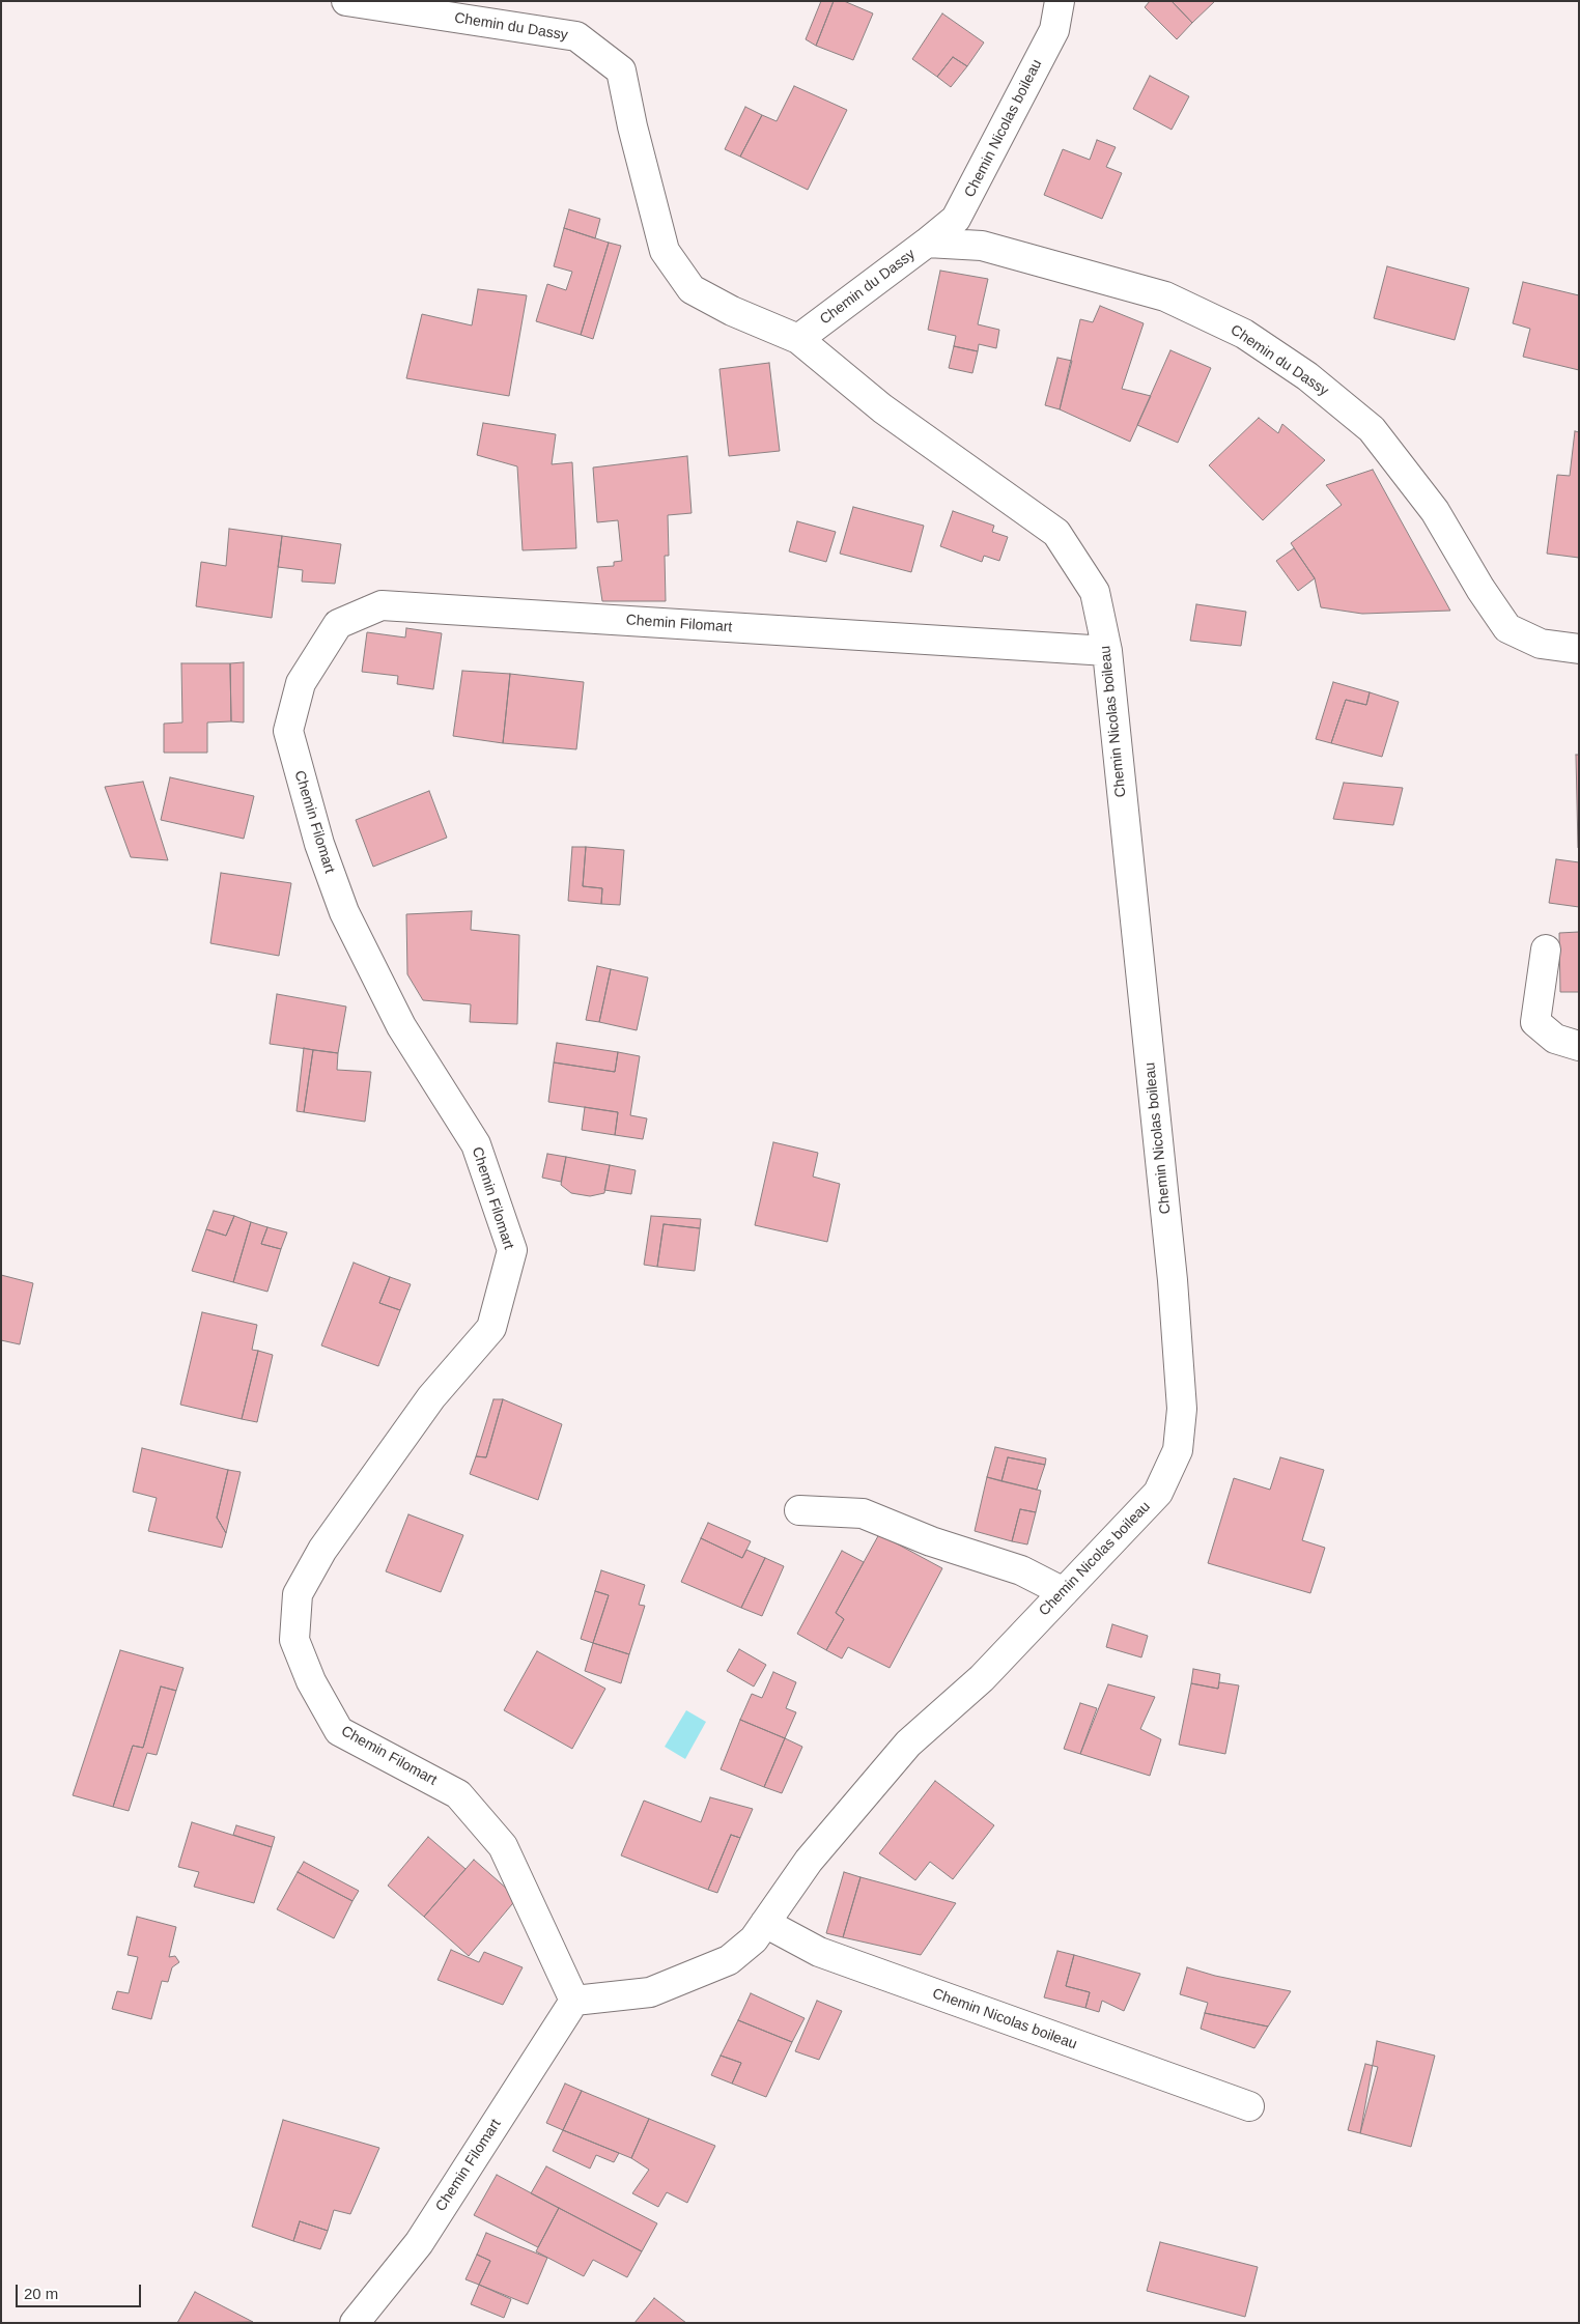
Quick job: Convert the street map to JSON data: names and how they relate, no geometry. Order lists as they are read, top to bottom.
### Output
{
  "streets": {
    "street": ["Chemin du Dassy", "Chemin Nicolas boileau", "Chemin Filomart"]
  },
  "crossings": [
    ["Chemin du Dassy", "Chemin Nicolas boileau"],
    ["Chemin Nicolas boileau", "Chemin Filomart"]
  ],
  "scale_bar": "20 m"
}
